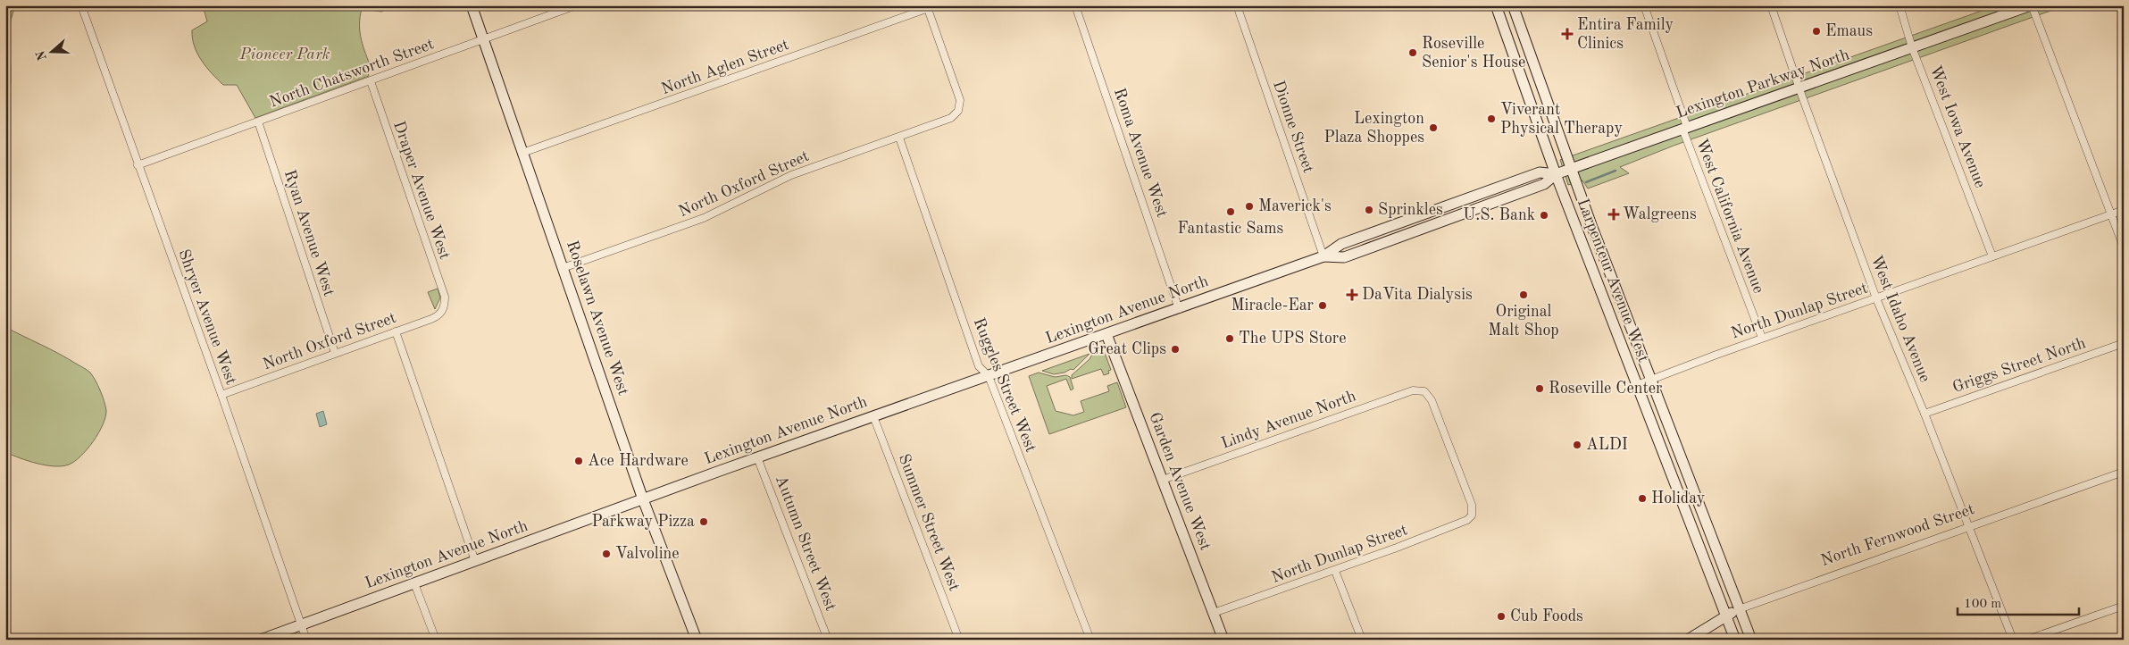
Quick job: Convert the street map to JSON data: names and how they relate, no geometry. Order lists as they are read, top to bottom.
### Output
{
  "streets": {
    "main road": [
      "Lexington Parkway North",
      "Larpenteur Avenue West",
      "Lexington Avenue North",
      "Roselawn Avenue West",
      "Garden Avenue West",
      "North Fernwood Street"
    ],
    "street": [
      "North Aglen Street",
      "North Chatsworth Street",
      "Dionne Street",
      "West Iowa Avenue",
      "Roma Avenue West",
      "North Oxford Street",
      "Draper Avenue West",
      "West California Avenue",
      "Ryan Avenue West",
      "North Dunlap Street",
      "Shryer Avenue West",
      "West Idaho Avenue",
      "Griggs Street North",
      "Ruggles Street West",
      "Lindy Avenue North",
      "Summer Street West",
      "Autumn Street West"
    ]
  },
  "crossings": [
    ["North Aglen Street", "North Oxford Street"],
    ["North Aglen Street", "Roselawn Avenue West"],
    ["North Chatsworth Street", "Draper Avenue West"],
    ["North Chatsworth Street", "Ryan Avenue West"],
    ["North Chatsworth Street", "Shryer Avenue West"],
    ["North Chatsworth Street", "Roselawn Avenue West"],
    ["Lexington Parkway North", "West Iowa Avenue"],
    ["Lexington Parkway North", "West California Avenue"],
    ["Lexington Parkway North", "Larpenteur Avenue West"],
    ["Lexington Parkway North", "Lexington Avenue North"],
    ["Lexington Parkway North", "West Idaho Avenue"],
    ["Dionne Street", "Lexington Avenue North"],
    ["West Iowa Avenue", "North Dunlap Street"],
    ["Roma Avenue West", "Lexington Avenue North"],
    ["North Oxford Street", "Draper Avenue West"],
    ["North Oxford Street", "Ryan Avenue West"],
    ["North Oxford Street", "Shryer Avenue West"],
    ["North Oxford Street", "Roselawn Avenue West"],
    ["North Oxford Street", "Ruggles Street West"],
    ["West California Avenue", "North Dunlap Street"],
    ["Larpenteur Avenue West", "Lexington Avenue North"],
    ["Larpenteur Avenue West", "North Dunlap Street"],
    ["Larpenteur Avenue West", "North Fernwood Street"],
    ["Lexington Avenue North", "Shryer Avenue West"],
    ["Lexington Avenue North", "Roselawn Avenue West"],
    ["Lexington Avenue North", "Ruggles Street West"],
    ["Lexington Avenue North", "Garden Avenue West"],
    ["Lexington Avenue North", "Summer Street West"],
    ["Lexington Avenue North", "Autumn Street West"],
    ["North Dunlap Street", "West Idaho Avenue"],
    ["North Dunlap Street", "Lindy Avenue North"],
    ["North Dunlap Street", "Garden Avenue West"],
    ["West Idaho Avenue", "Griggs Street North"],
    ["West Idaho Avenue", "North Fernwood Street"],
    ["Lindy Avenue North", "Garden Avenue West"]
  ],
  "parks": ["Pioneer Park"],
  "places": {
    "other": [
      "Emaus",
      "Roseville Senior's House",
      "Viverant Physical Therapy",
      "Lexington Plaza Shoppes",
      "Maverick's",
      "Sprinkles",
      "Fantastic Sams",
      "U.S. Bank",
      "Original Malt Shop",
      "Miracle-Ear",
      "The UPS Store",
      "Great Clips",
      "Roseville Center",
      "ALDI",
      "Ace Hardware",
      "Holiday",
      "Parkway Pizza",
      "Valvoline",
      "Cub Foods"
    ],
    "health": ["Entira Family Clinics", "Walgreens", "DaVita Dialysis"]
  },
  "scale_bar": "100 m",
  "north": "left"
}
